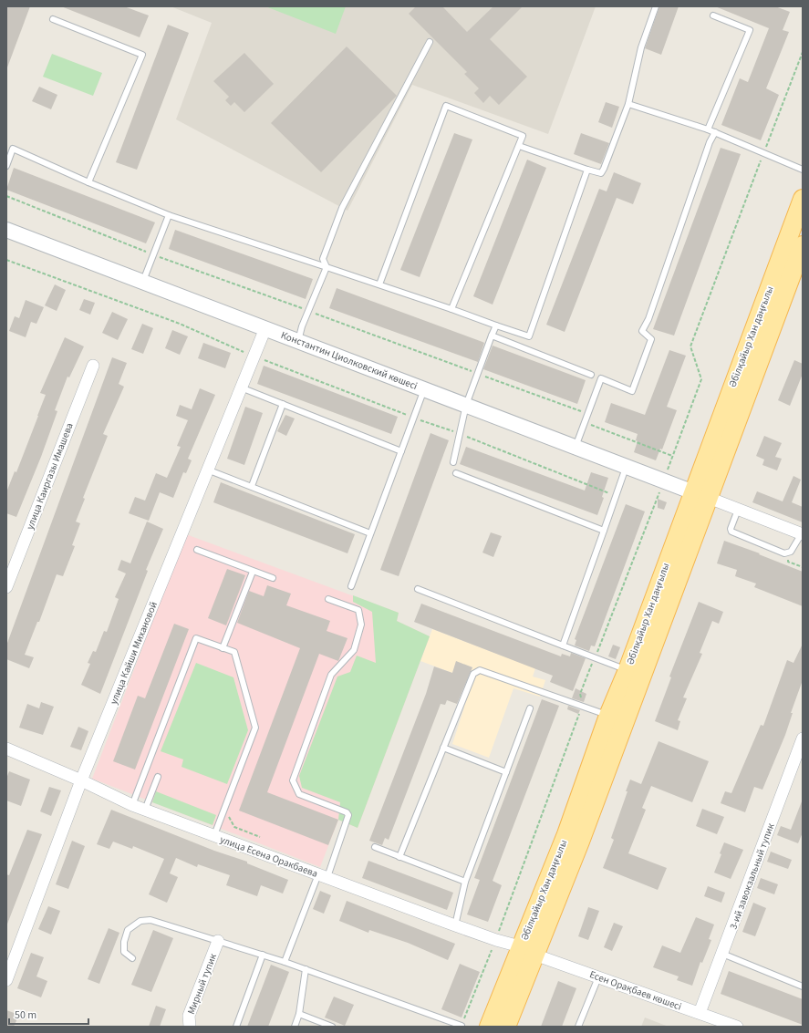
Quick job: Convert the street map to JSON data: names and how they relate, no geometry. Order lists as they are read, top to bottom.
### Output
{
  "streets": {
    "main road": ["Әбілқайыр Хан даңғылы"],
    "street": [
      "Константин Циолковский көшесі",
      "улица Каиргазы Имашева",
      "улица Кайши Михановой",
      "улица Есена Оракбаева",
      "3-ий завокзальный тупик",
      "Мирный тупик",
      "Есен Орақбаев көшесі"
    ]
  },
  "crossings": [
    ["Әбілқайыр Хан даңғылы", "Константин Циолковский көшесі"],
    ["Әбілқайыр Хан даңғылы", "улица Есена Оракбаева"],
    ["Әбілқайыр Хан даңғылы", "Есен Орақбаев көшесі"],
    ["Константин Циолковский көшесі", "улица Кайши Михановой"],
    ["улица Кайши Михановой", "улица Есена Оракбаева"],
    ["улица Есена Оракбаева", "Есен Орақбаев көшесі"],
    ["3-ий завокзальный тупик", "Есен Орақбаев көшесі"]
  ],
  "scale_bar": "50 m"
}
